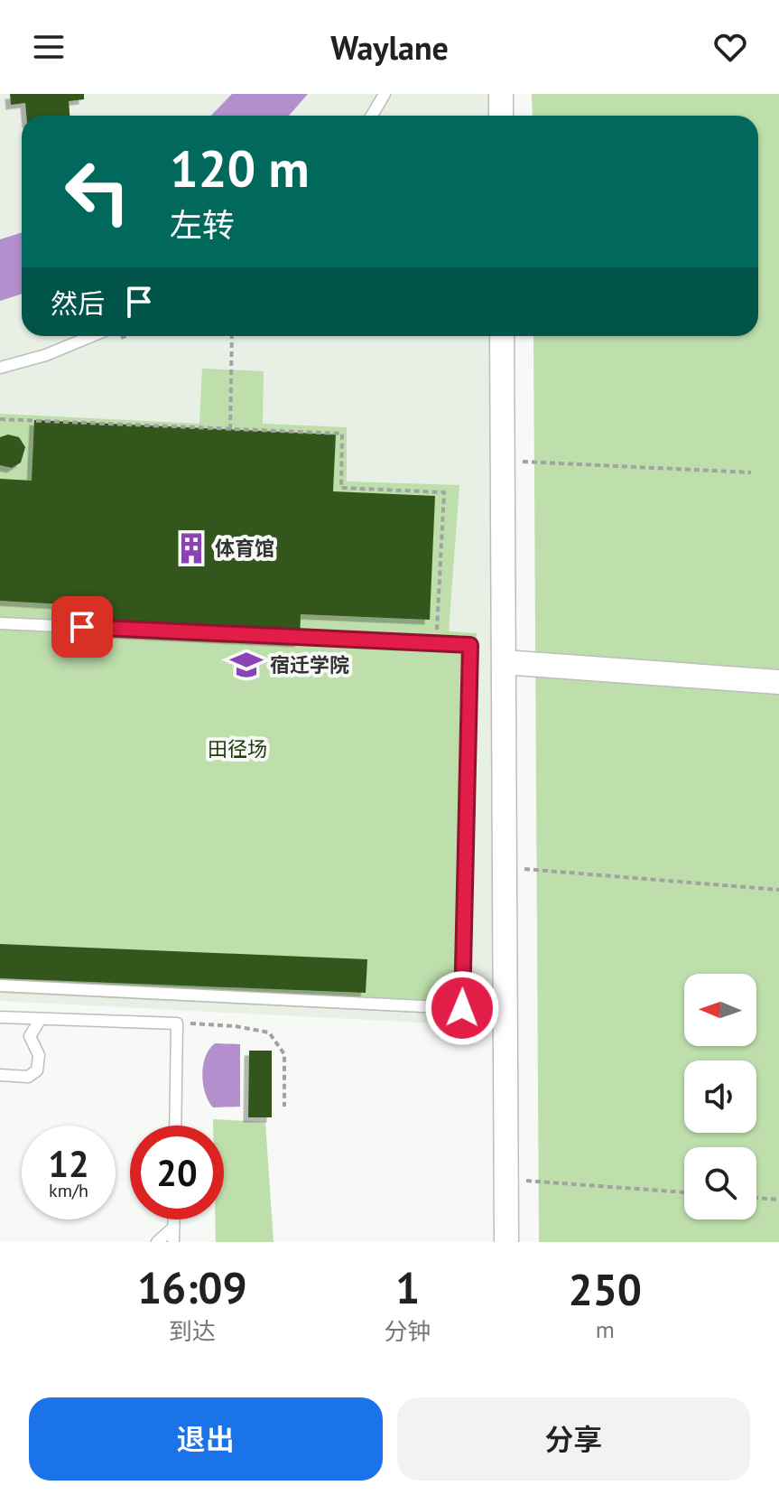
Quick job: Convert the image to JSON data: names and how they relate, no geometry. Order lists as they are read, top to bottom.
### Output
{
  "parks": ["田径场"],
  "places": {
    "building": ["体育馆"],
    "school or university": ["宿迁学院"]
  },
  "north": "left",
  "page": {
    "header": "Waylane",
    "turn": ["120 m", "左转"],
    "then": "然后",
    "speed": "12 km/h",
    "limit": "20",
    "eta": [
      "16:09",
      "到达",
      "1",
      "分钟",
      "250",
      "m"
    ],
    "buttons": ["退出", "分享"]
  }
}
